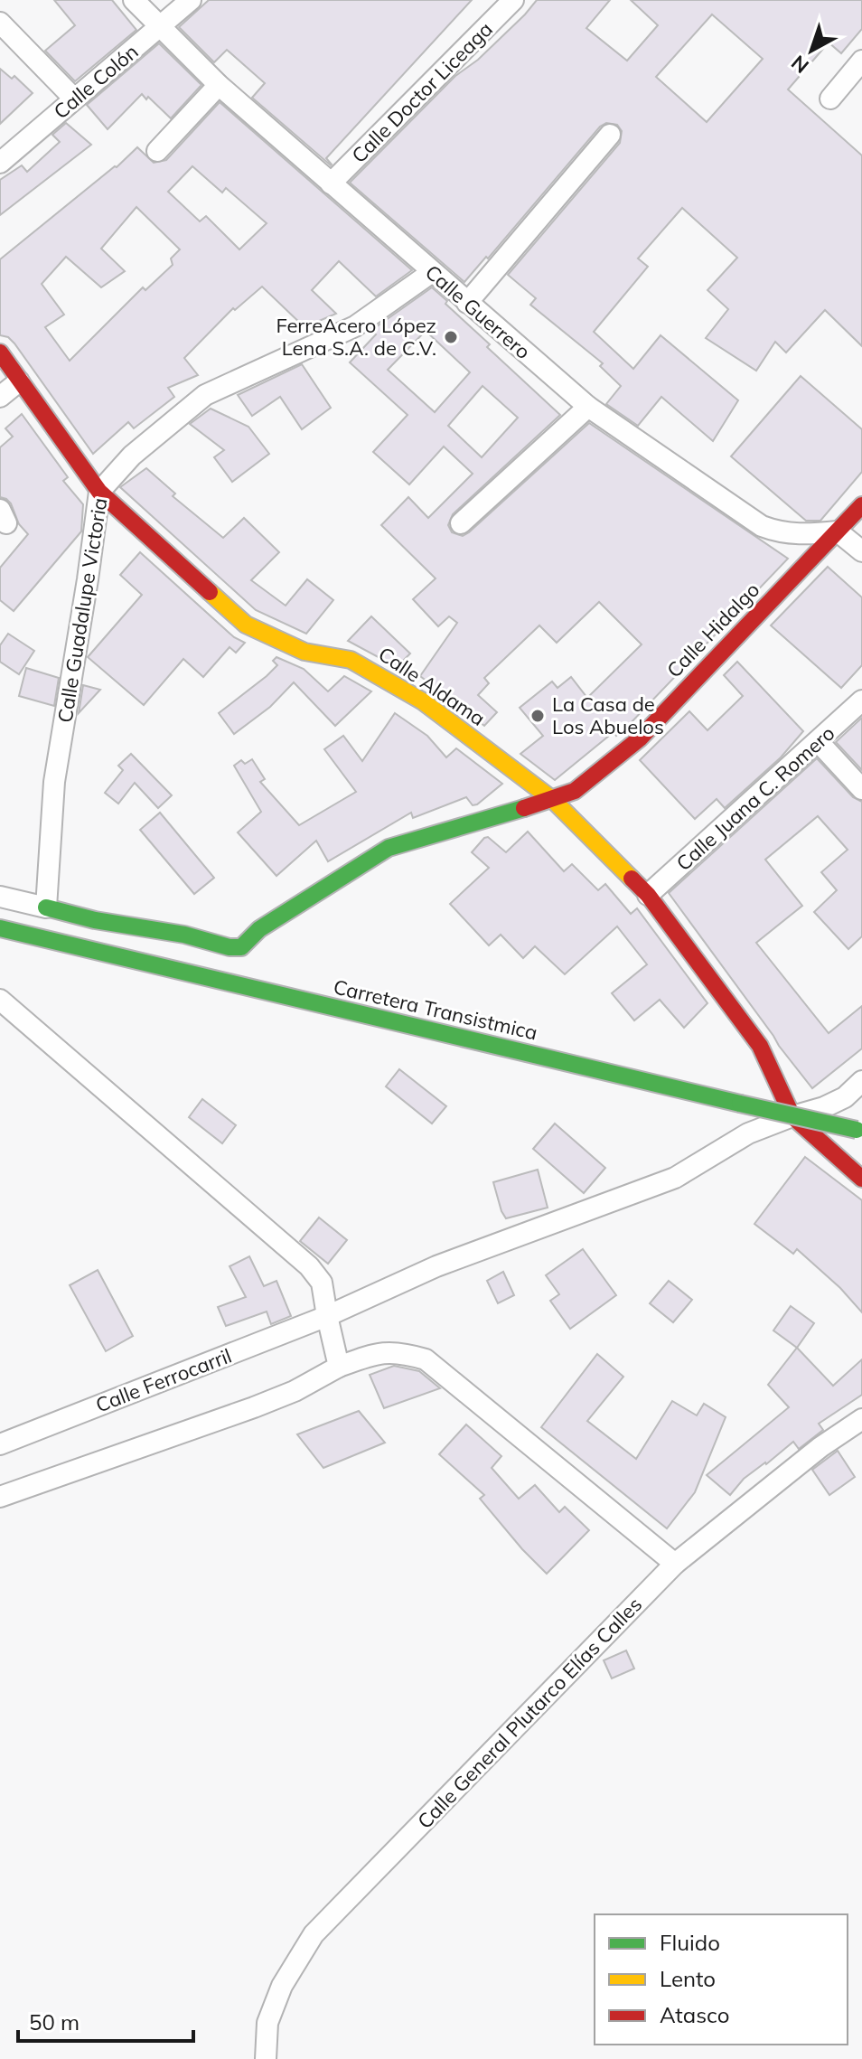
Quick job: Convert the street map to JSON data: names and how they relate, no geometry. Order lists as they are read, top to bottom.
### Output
{
  "streets": {
    "street": [
      "Calle Colón",
      "Calle Doctor Liceaga",
      "Calle Guerrero",
      "Calle Guadalupe Victoria",
      "Calle Hidalgo",
      "Calle Aldama",
      "Calle Juana C. Romero",
      "Carretera Transistmica",
      "Calle Ferrocarril",
      "Calle General Plutarco Elías Calles"
    ]
  },
  "crossings": [
    ["Calle Colón", "Calle Guerrero"],
    ["Calle Doctor Liceaga", "Calle Guerrero"],
    ["Calle Guerrero", "Calle Guadalupe Victoria"],
    ["Calle Guerrero", "Calle Hidalgo"],
    ["Calle Guadalupe Victoria", "Calle Hidalgo"],
    ["Calle Guadalupe Victoria", "Calle Aldama"],
    ["Calle Hidalgo", "Calle Aldama"],
    ["Calle Aldama", "Calle Juana C. Romero"],
    ["Calle Aldama", "Calle Ferrocarril"]
  ],
  "places": ["FerreAcero López Lena S.A. de C.V.", "La Casa de Los Abuelos"],
  "legend": ["Fluido", "Lento", "Atasco"],
  "scale_bar": "50 m",
  "north": "bottom left"
}
